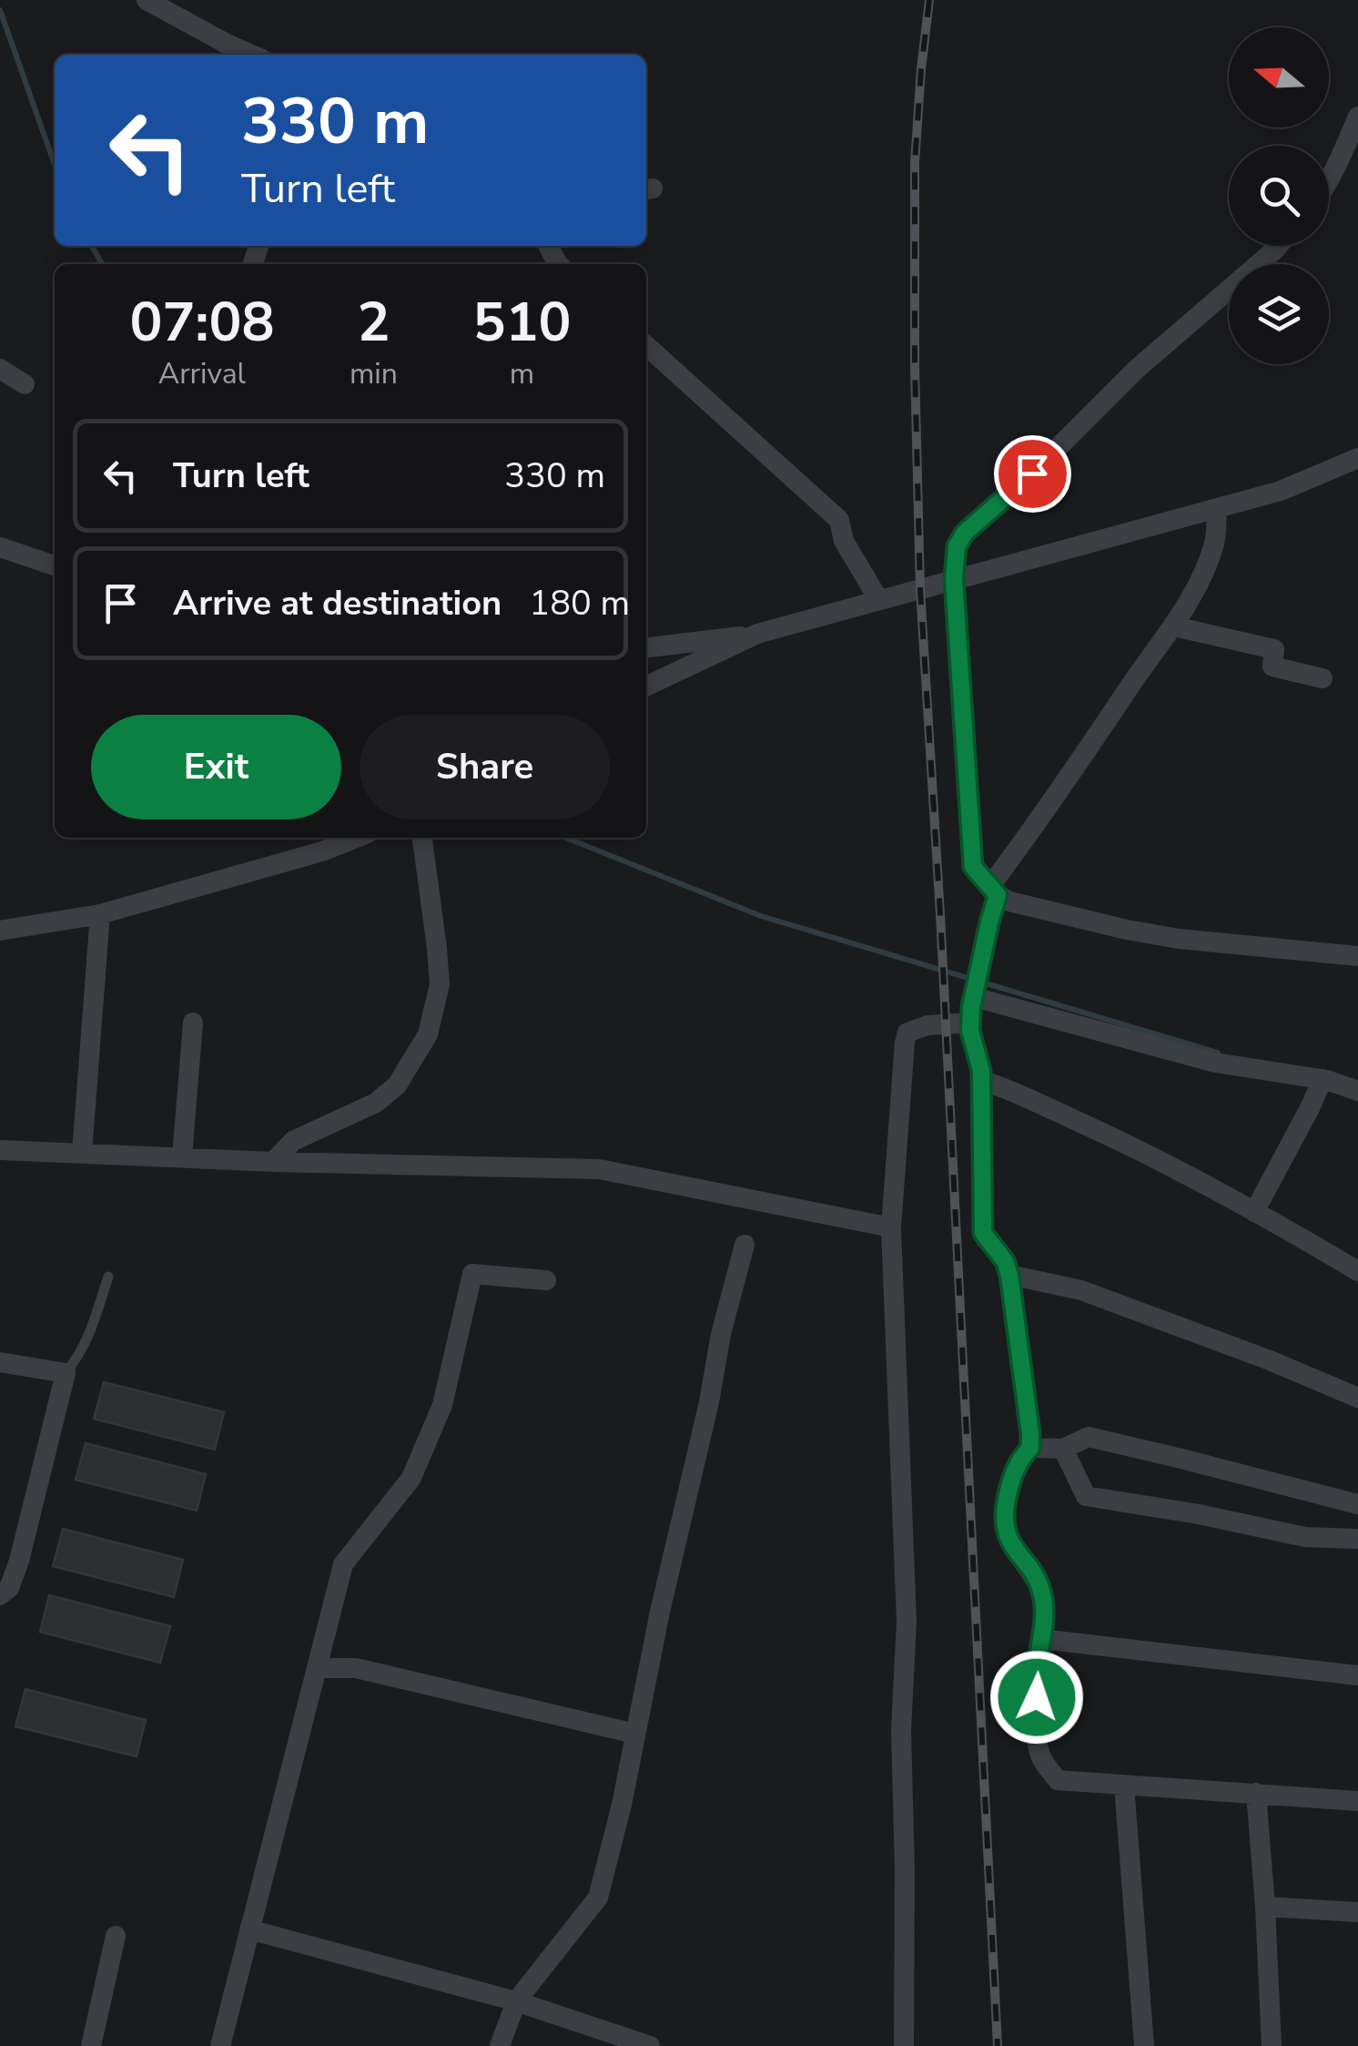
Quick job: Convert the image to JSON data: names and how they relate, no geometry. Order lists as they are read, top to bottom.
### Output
{
  "north": "left",
  "page": {
    "turn": ["330 m", "Turn left"],
    "eta": [
      "07:08",
      "Arrival",
      "2",
      "min",
      "510",
      "m"
    ],
    "list": [
      {
        "name": "Turn left",
        "value": "330 m"
      },
      {
        "name": "Arrive at destination",
        "value": "180 m"
      }
    ],
    "buttons": ["Exit", "Share"]
  }
}
